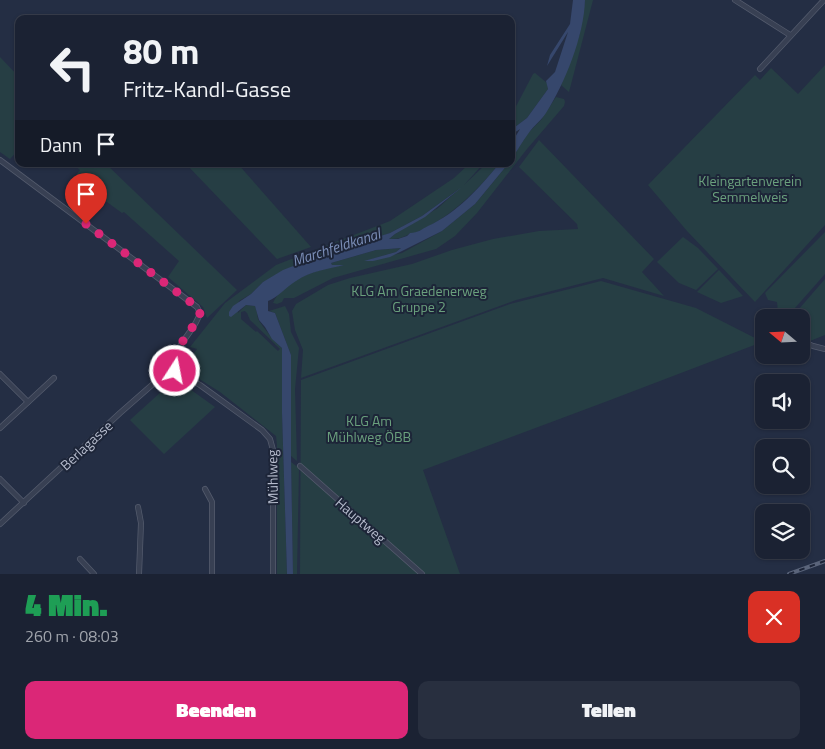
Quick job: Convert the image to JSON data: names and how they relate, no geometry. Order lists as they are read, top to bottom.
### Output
{
  "streets": {
    "street": ["Berlagasse", "Mühlweg", "Hauptweg"]
  },
  "crossings": [
    ["Berlagasse", "Mühlweg"]
  ],
  "water": ["Marchfeldkanal"],
  "parks": ["Kleingartenverein Semmelweis", "KLG Am Graedenerweg Gruppe 2", "KLG Am Mühlweg ÖBB"],
  "north": "left",
  "page": {
    "turn": ["80 m", "Fritz-Kandl-Gasse"],
    "then": "Dann",
    "heading": ["4 Min.", "260 m · 08:03"],
    "buttons": ["Beenden", "Teilen"]
  }
}
